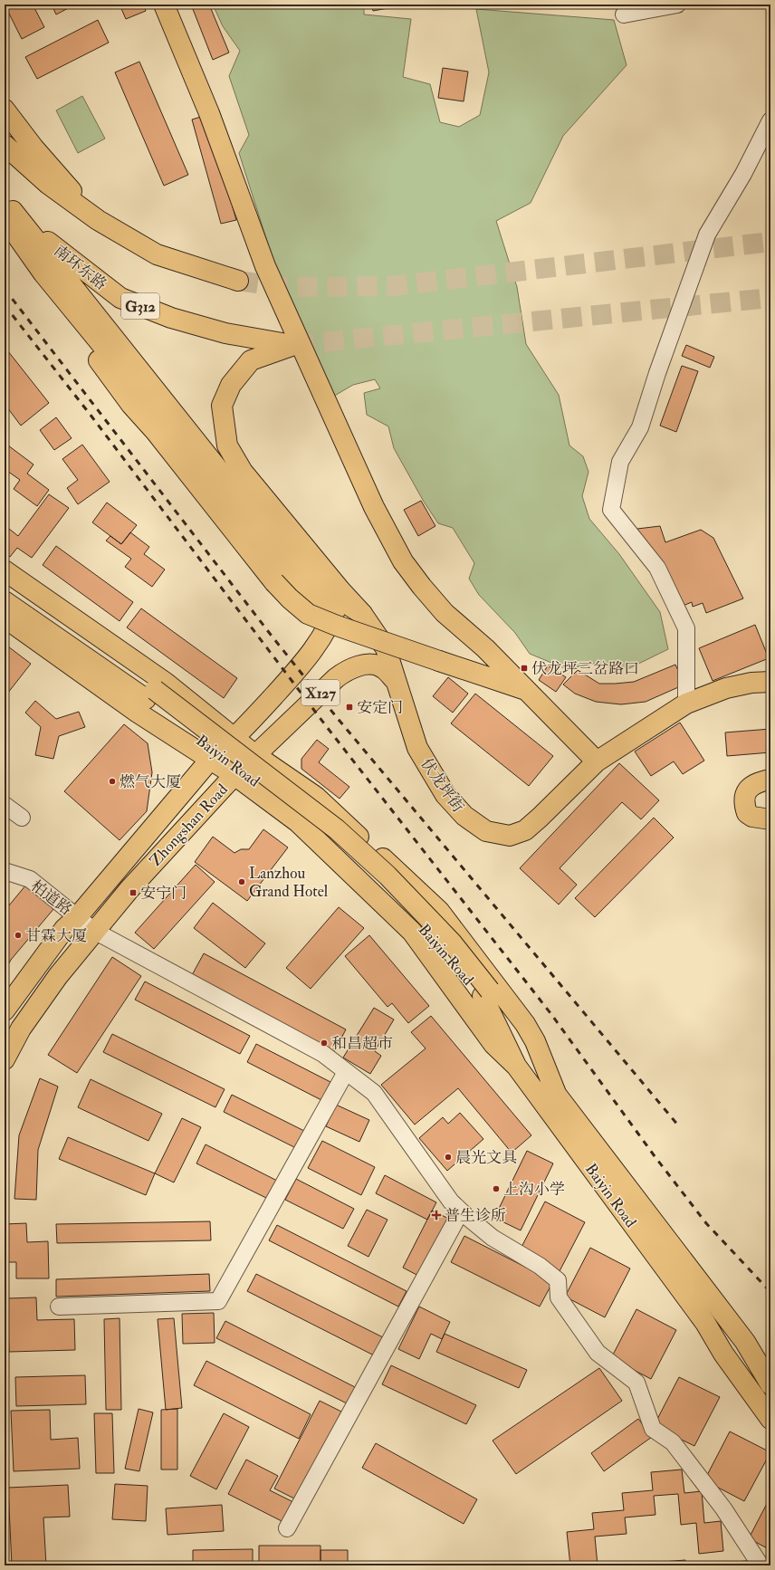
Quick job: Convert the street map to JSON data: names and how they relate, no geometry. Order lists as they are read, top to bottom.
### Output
{
  "streets": {
    "main road": [
      "南环东路",
      "G312",
      "X127",
      "Baiyin Road",
      "伏龙坪街",
      "Zhongshan Road"
    ],
    "street": ["柏道路"]
  },
  "crossings": [
    ["南环东路", "伏龙坪街"],
    ["南环东路", "Zhongshan Road"],
    ["X127", "伏龙坪街"],
    ["伏龙坪街", "Zhongshan Road"],
    ["Zhongshan Road", "柏道路"]
  ],
  "places": {
    "transit": ["伏龙坪三岔路口", "安定门", "安宁门"],
    "other": [
      "燃气大厦",
      "Lanzhou Grand Hotel",
      "甘霖大厦",
      "和昌超市",
      "晨光文具",
      "上沟小学"
    ],
    "health": ["普生诊所"]
  }
}
